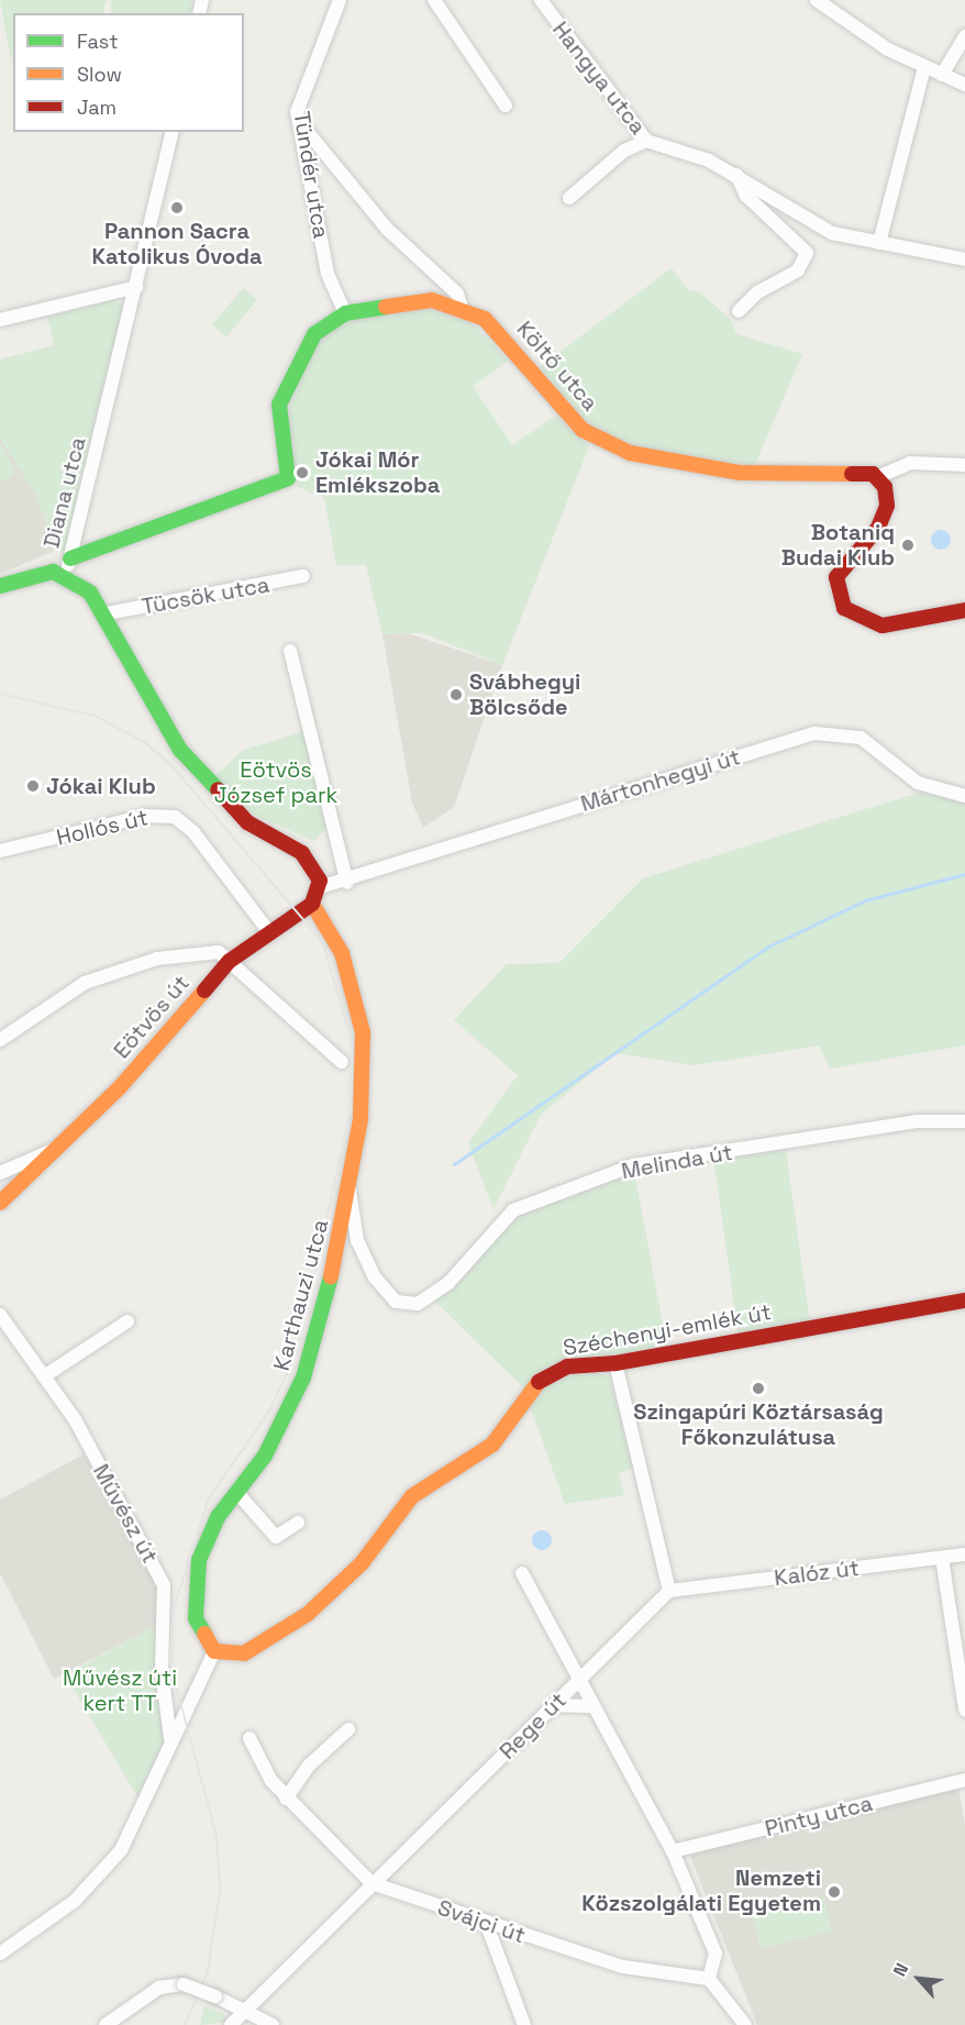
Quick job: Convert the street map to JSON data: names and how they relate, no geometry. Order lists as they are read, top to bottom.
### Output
{
  "streets": {
    "street": [
      "Hangya utca",
      "Tündér utca",
      "Költő utca",
      "Diana utca",
      "Tücsök utca",
      "Mártonhegyi út",
      "Hollós út",
      "Eötvös út",
      "Melinda út",
      "Karthauzi utca",
      "Széchenyi-emlék út",
      "Művész út",
      "Kalóz út",
      "Rege út",
      "Pinty utca",
      "Svájci út"
    ]
  },
  "crossings": [
    ["Tündér utca", "Költő utca"],
    ["Költő utca", "Diana utca"],
    ["Diana utca", "Tücsök utca"],
    ["Hollós út", "Eötvös út"],
    ["Eötvös út", "Karthauzi utca"],
    ["Melinda út", "Karthauzi utca"],
    ["Karthauzi utca", "Széchenyi-emlék út"],
    ["Kalóz út", "Rege út"],
    ["Rege út", "Svájci út"]
  ],
  "parks": ["Eötvös József park", "Művész úti kert TT"],
  "places": [
    "Pannon Sacra Katolikus Óvoda",
    "Jókai Mór Emlékszoba",
    "Botaniq Budai Klub",
    "Svábhegyi Bölcsőde",
    "Jókai Klub",
    "Szingapúri Köztársaság Főkonzulátusa",
    "Nemzeti Közszolgálati Egyetem"
  ],
  "legend": ["Fast", "Slow", "Jam"],
  "north": "top left"
}
